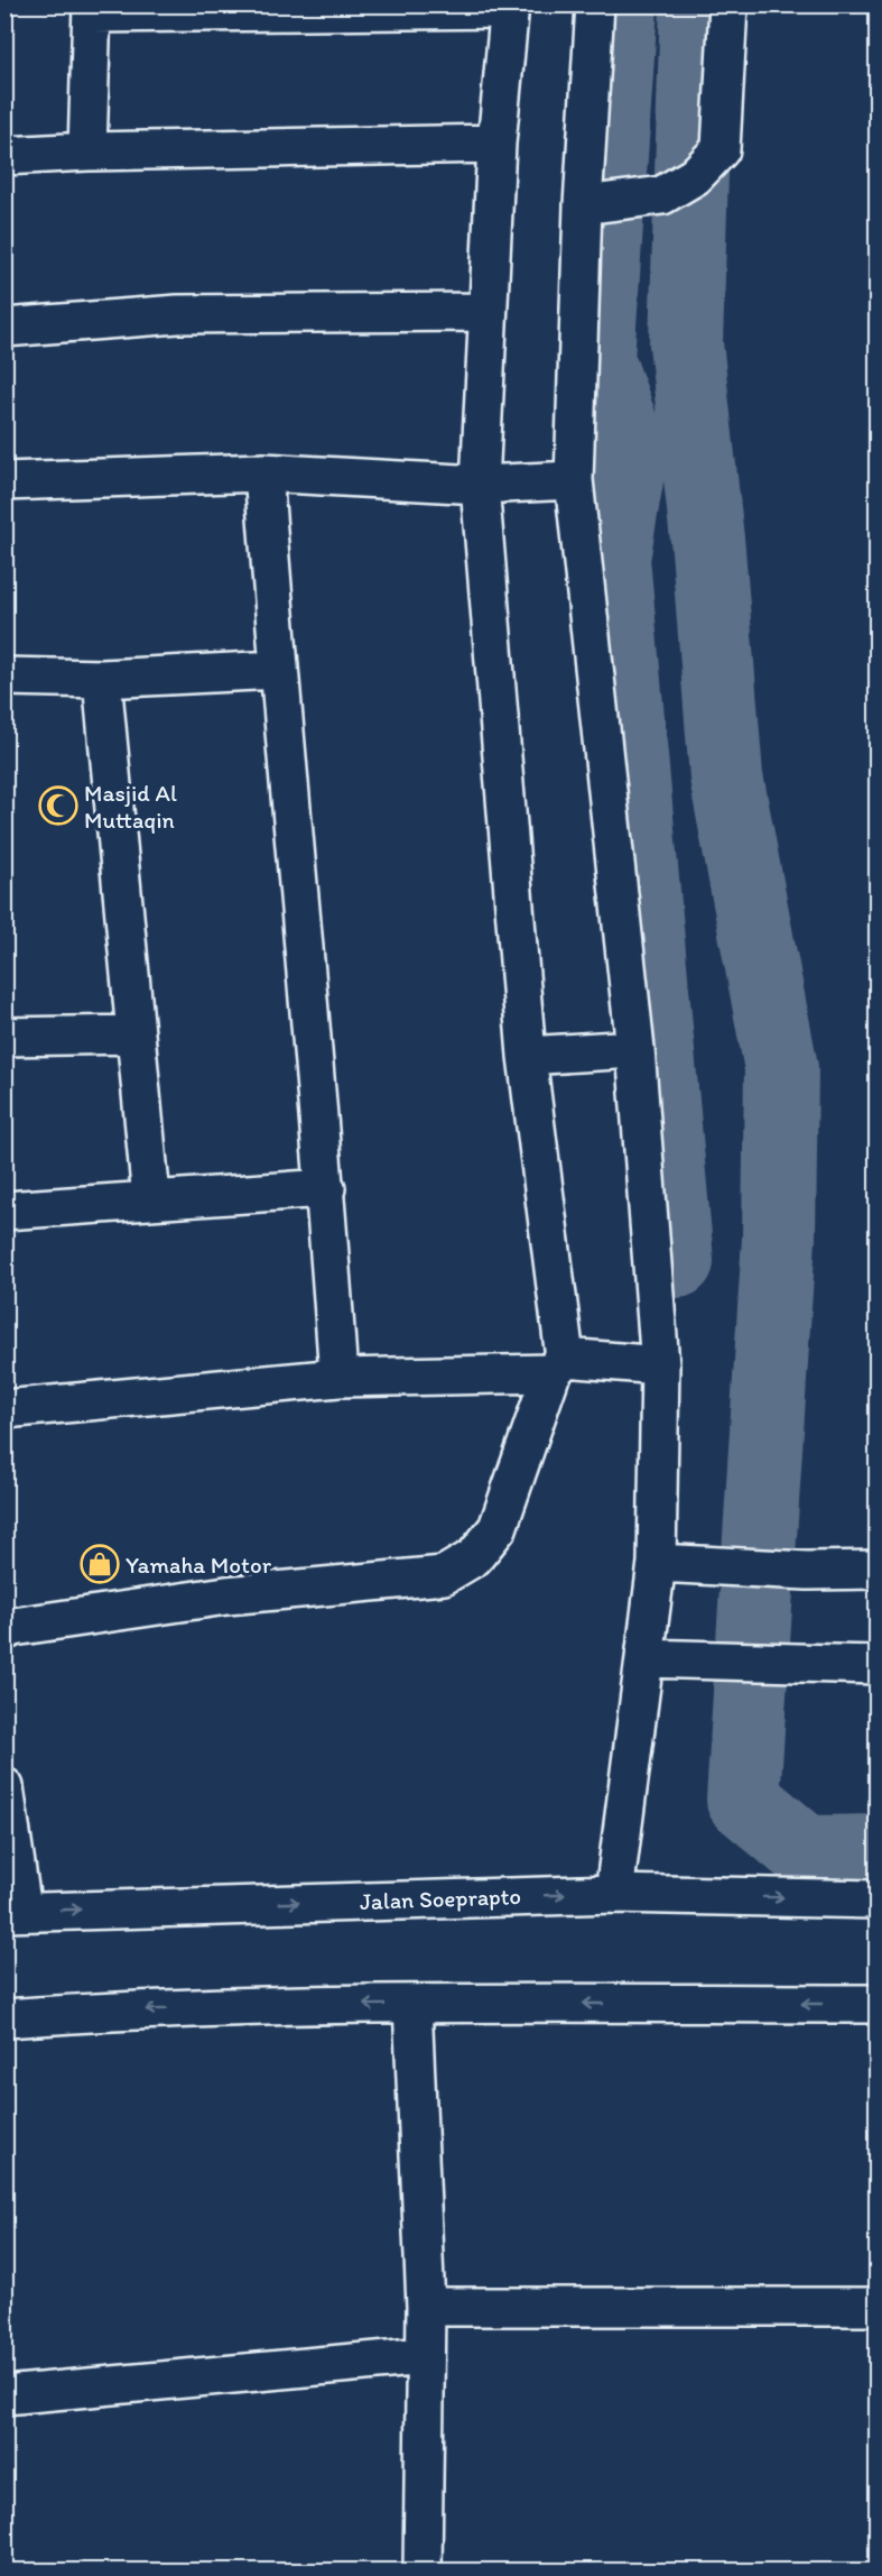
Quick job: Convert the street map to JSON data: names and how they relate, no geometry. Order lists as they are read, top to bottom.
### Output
{
  "streets": {
    "main road": ["Jalan Soeprapto"]
  },
  "places": {
    "mosque": ["Masjid Al Muttaqin"],
    "shop": ["Yamaha Motor"]
  }
}
